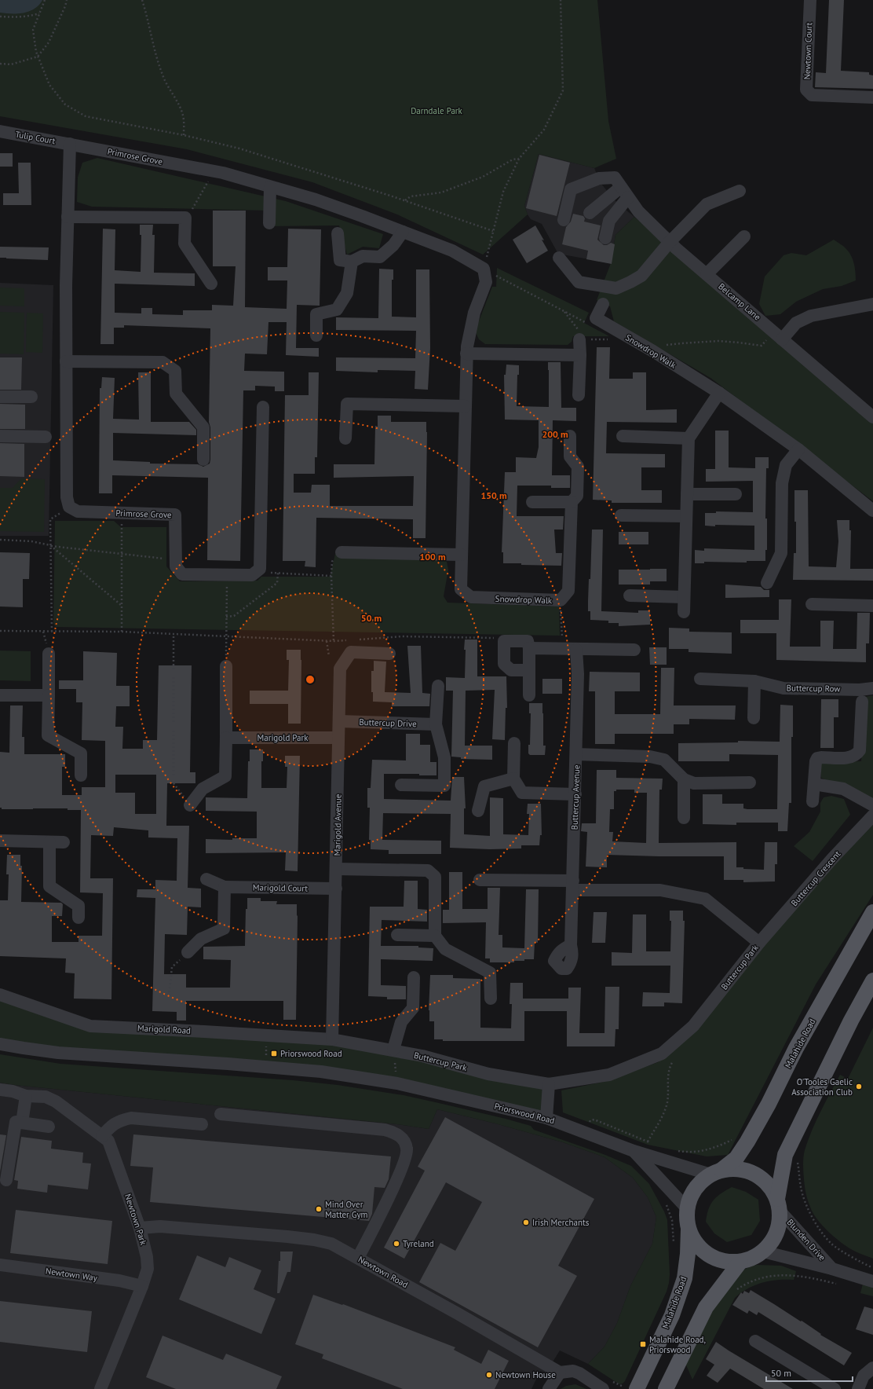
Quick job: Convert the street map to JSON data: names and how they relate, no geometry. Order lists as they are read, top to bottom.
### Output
{
  "streets": {
    "main road": ["Malahide Road"],
    "street": [
      "Newtown Court",
      "Tulip Court",
      "Primrose Grove",
      "Belcamp Lane",
      "Snowdrop Walk",
      "Buttercup Row",
      "Buttercup Drive",
      "Marigold Park",
      "Buttercup Avenue",
      "Marigold Avenue",
      "Buttercup Crescent",
      "Marigold Court",
      "Buttercup Park",
      "Marigold Road",
      "Priorswood Road",
      "Newtown Park",
      "Blunden Drive",
      "Newtown Road",
      "Newtown Way"
    ]
  },
  "crossings": [
    ["Tulip Court", "Primrose Grove"],
    ["Primrose Grove", "Snowdrop Walk"],
    ["Buttercup Drive", "Marigold Avenue"],
    ["Marigold Park", "Marigold Avenue"],
    ["Buttercup Avenue", "Buttercup Park"],
    ["Marigold Avenue", "Marigold Court"],
    ["Marigold Avenue", "Buttercup Park"],
    ["Marigold Avenue", "Marigold Road"],
    ["Buttercup Crescent", "Buttercup Park"],
    ["Buttercup Park", "Marigold Road"],
    ["Malahide Road", "Priorswood Road"],
    ["Malahide Road", "Blunden Drive"],
    ["Priorswood Road", "Blunden Drive"],
    ["Newtown Park", "Newtown Road"],
    ["Newtown Park", "Newtown Way"]
  ],
  "parks": ["Darndale Park"],
  "places": {
    "transit": ["Priorswood Road", "Malahide Road, Priorswood"],
    "other": [
      "O'Tooles Gaelic Association Club",
      "Mind Over Matter Gym",
      "Irish Merchants",
      "Tyreland",
      "Newtown House"
    ]
  },
  "scale_bar": "50 m",
  "rings": [
    "200 m",
    "150 m",
    "100 m",
    "50 m"
  ]
}
